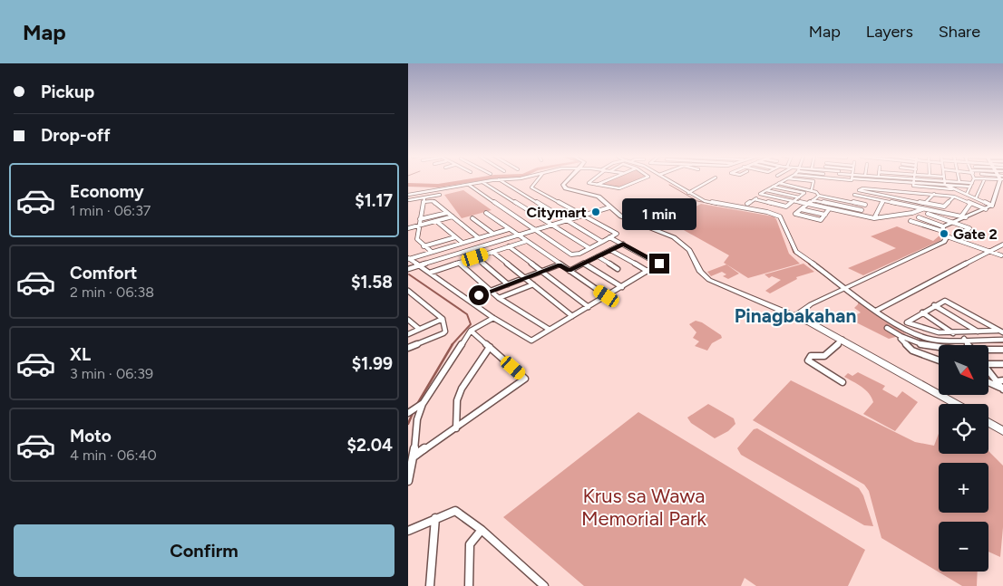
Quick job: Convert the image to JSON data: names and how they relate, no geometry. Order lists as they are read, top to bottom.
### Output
{
  "districts": ["Pinagbakahan"],
  "parks": ["Krus sa Wawa Memorial Park"],
  "places": ["Citymart", "Gate 2"],
  "north": "bottom right",
  "page": {
    "header": "Map",
    "nav": ["Map", "Layers", "Share"],
    "banner": ["Pickup", "Drop-off"],
    "list": [
      {
        "name": "Economy",
        "note": "1 min · 06:37",
        "value": "$1.17"
      },
      {
        "name": "Comfort",
        "note": "2 min · 06:38",
        "value": "$1.58"
      },
      {
        "name": "XL",
        "note": "3 min · 06:39",
        "value": "$1.99"
      },
      {
        "name": "Moto",
        "note": "4 min · 06:40",
        "value": "$2.04"
      }
    ],
    "bubble": "1 min",
    "map_buttons": ["+", "−"],
    "buttons": "Confirm"
  }
}
